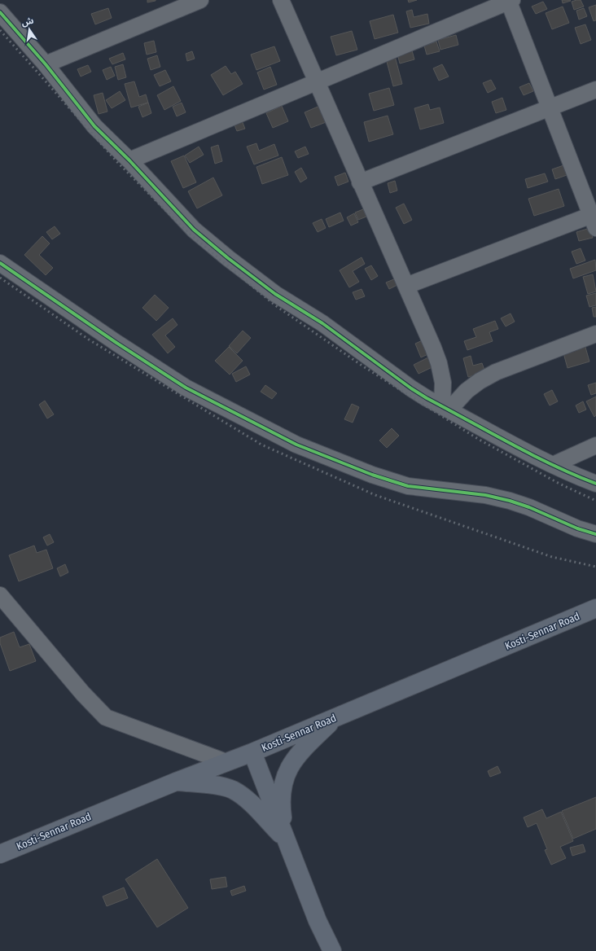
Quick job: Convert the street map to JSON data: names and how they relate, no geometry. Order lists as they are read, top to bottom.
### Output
{
  "streets": {
    "highway": ["Kosti-Sennar Road"]
  },
  "north": "top"
}
